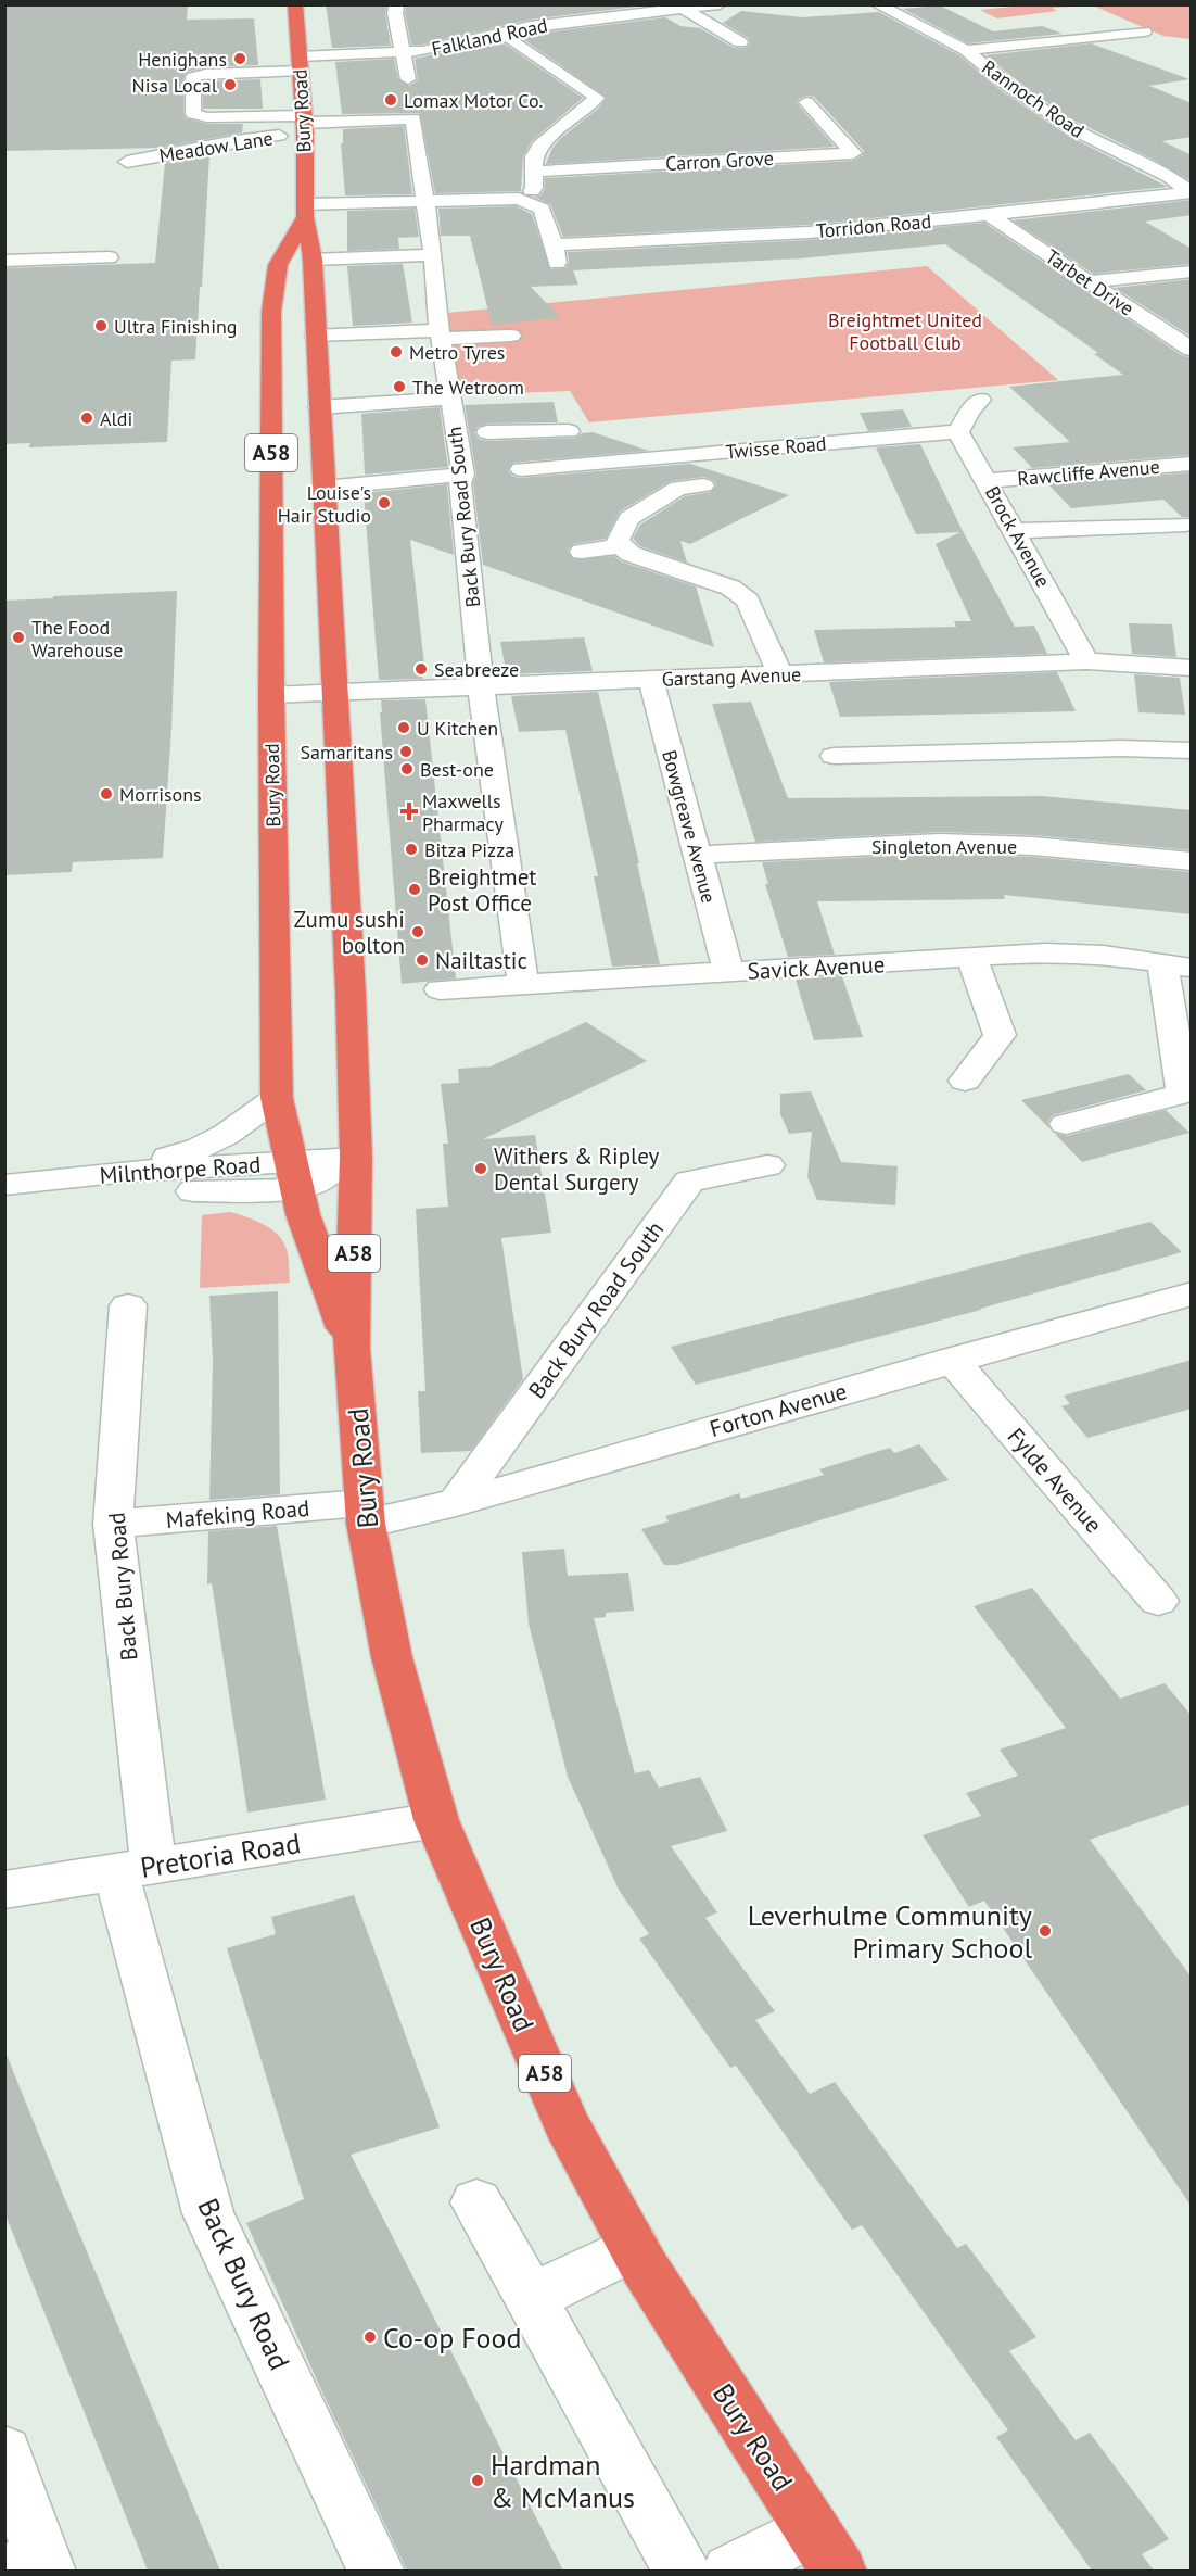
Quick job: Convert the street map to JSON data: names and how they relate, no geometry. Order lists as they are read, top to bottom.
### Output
{
  "streets": {
    "highway": ["Bury Road", "A58"],
    "street": [
      "Falkland Road",
      "Rannoch Road",
      "Meadow Lane",
      "Carron Grove",
      "Torridon Road",
      "Tarbet Drive",
      "Twisse Road",
      "Rawcliffe Avenue",
      "Back Bury Road South",
      "Brock Avenue",
      "Garstang Avenue",
      "Bowgreave Avenue",
      "Singleton Avenue",
      "Savick Avenue",
      "Forton Avenue",
      "Fylde Avenue",
      "Mafeking Road",
      "Back Bury Road",
      "Pretoria Road"
    ]
  },
  "crossings": [
    ["Falkland Road", "Bury Road"],
    ["Falkland Road", "Meadow Lane"],
    ["Falkland Road", "Back Bury Road South"],
    ["Rannoch Road", "Torridon Road"],
    ["Bury Road", "Meadow Lane"],
    ["Bury Road", "Back Bury Road South"],
    ["Bury Road", "Garstang Avenue"],
    ["Bury Road", "Forton Avenue"],
    ["Bury Road", "Mafeking Road"],
    ["Bury Road", "Pretoria Road"],
    ["Meadow Lane", "Back Bury Road South"],
    ["Torridon Road", "Tarbet Drive"],
    ["Twisse Road", "Brock Avenue"],
    ["Rawcliffe Avenue", "Brock Avenue"],
    ["Back Bury Road South", "Garstang Avenue"],
    ["Back Bury Road South", "Savick Avenue"],
    ["Back Bury Road South", "Forton Avenue"],
    ["Brock Avenue", "Garstang Avenue"],
    ["Garstang Avenue", "Bowgreave Avenue"],
    ["Bowgreave Avenue", "Singleton Avenue"],
    ["Bowgreave Avenue", "Savick Avenue"],
    ["Forton Avenue", "Fylde Avenue"],
    ["Forton Avenue", "Mafeking Road"],
    ["Mafeking Road", "Back Bury Road"],
    ["Back Bury Road", "Pretoria Road"]
  ],
  "parks": ["Breightmet United Football Club"],
  "places": {
    "other": [
      "Henighans",
      "Nisa Local",
      "Lomax Motor Co.",
      "Ultra Finishing",
      "Metro Tyres",
      "The Wetroom",
      "Aldi",
      "Louise's Hair Studio",
      "The Food Warehouse",
      "Seabreeze",
      "U Kitchen",
      "Samaritans",
      "Best-one",
      "Morrisons",
      "Bitza Pizza",
      "Breightmet Post Office",
      "Zumu sushi bolton",
      "Nailtastic",
      "Withers & Ripley Dental Surgery",
      "Leverhulme Community Primary School",
      "Co-op Food",
      "Hardman & McManus"
    ],
    "health": ["Maxwells Pharmacy"]
  }
}
